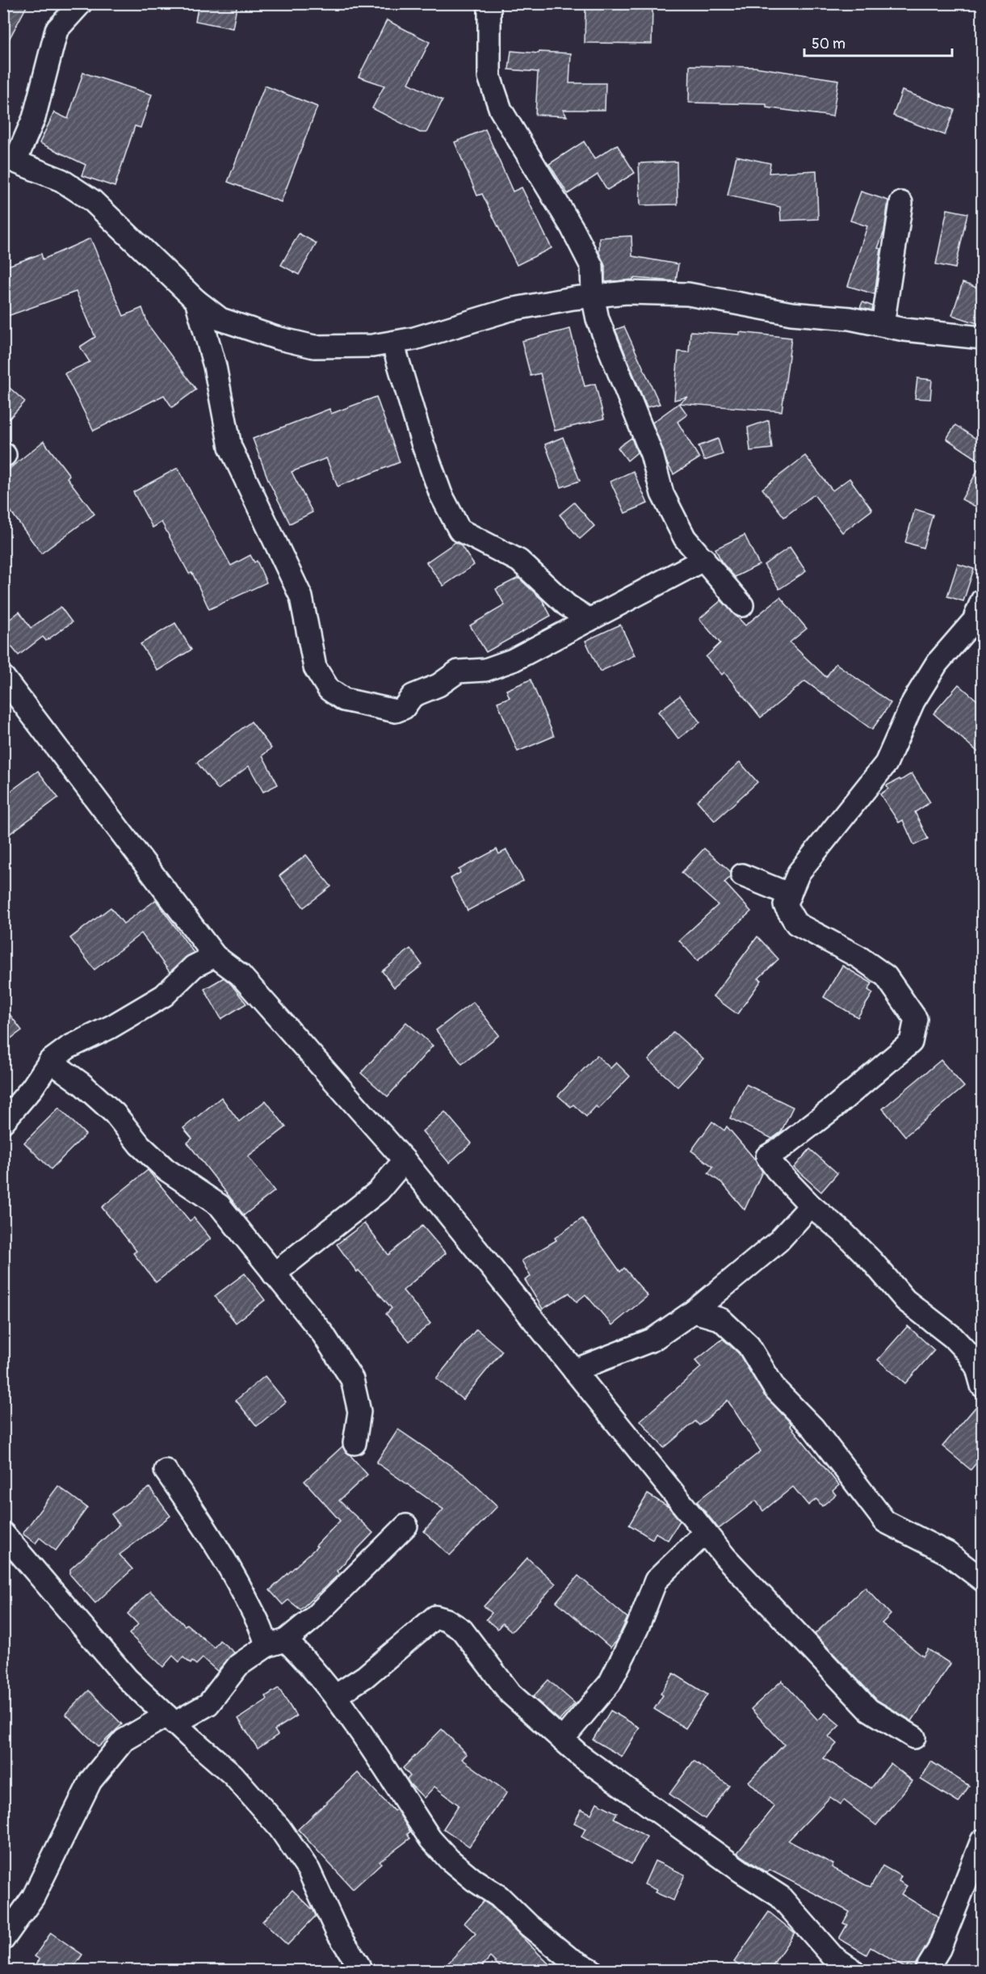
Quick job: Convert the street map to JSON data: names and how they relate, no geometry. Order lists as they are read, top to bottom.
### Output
{
  "scale_bar": "50 m"
}
